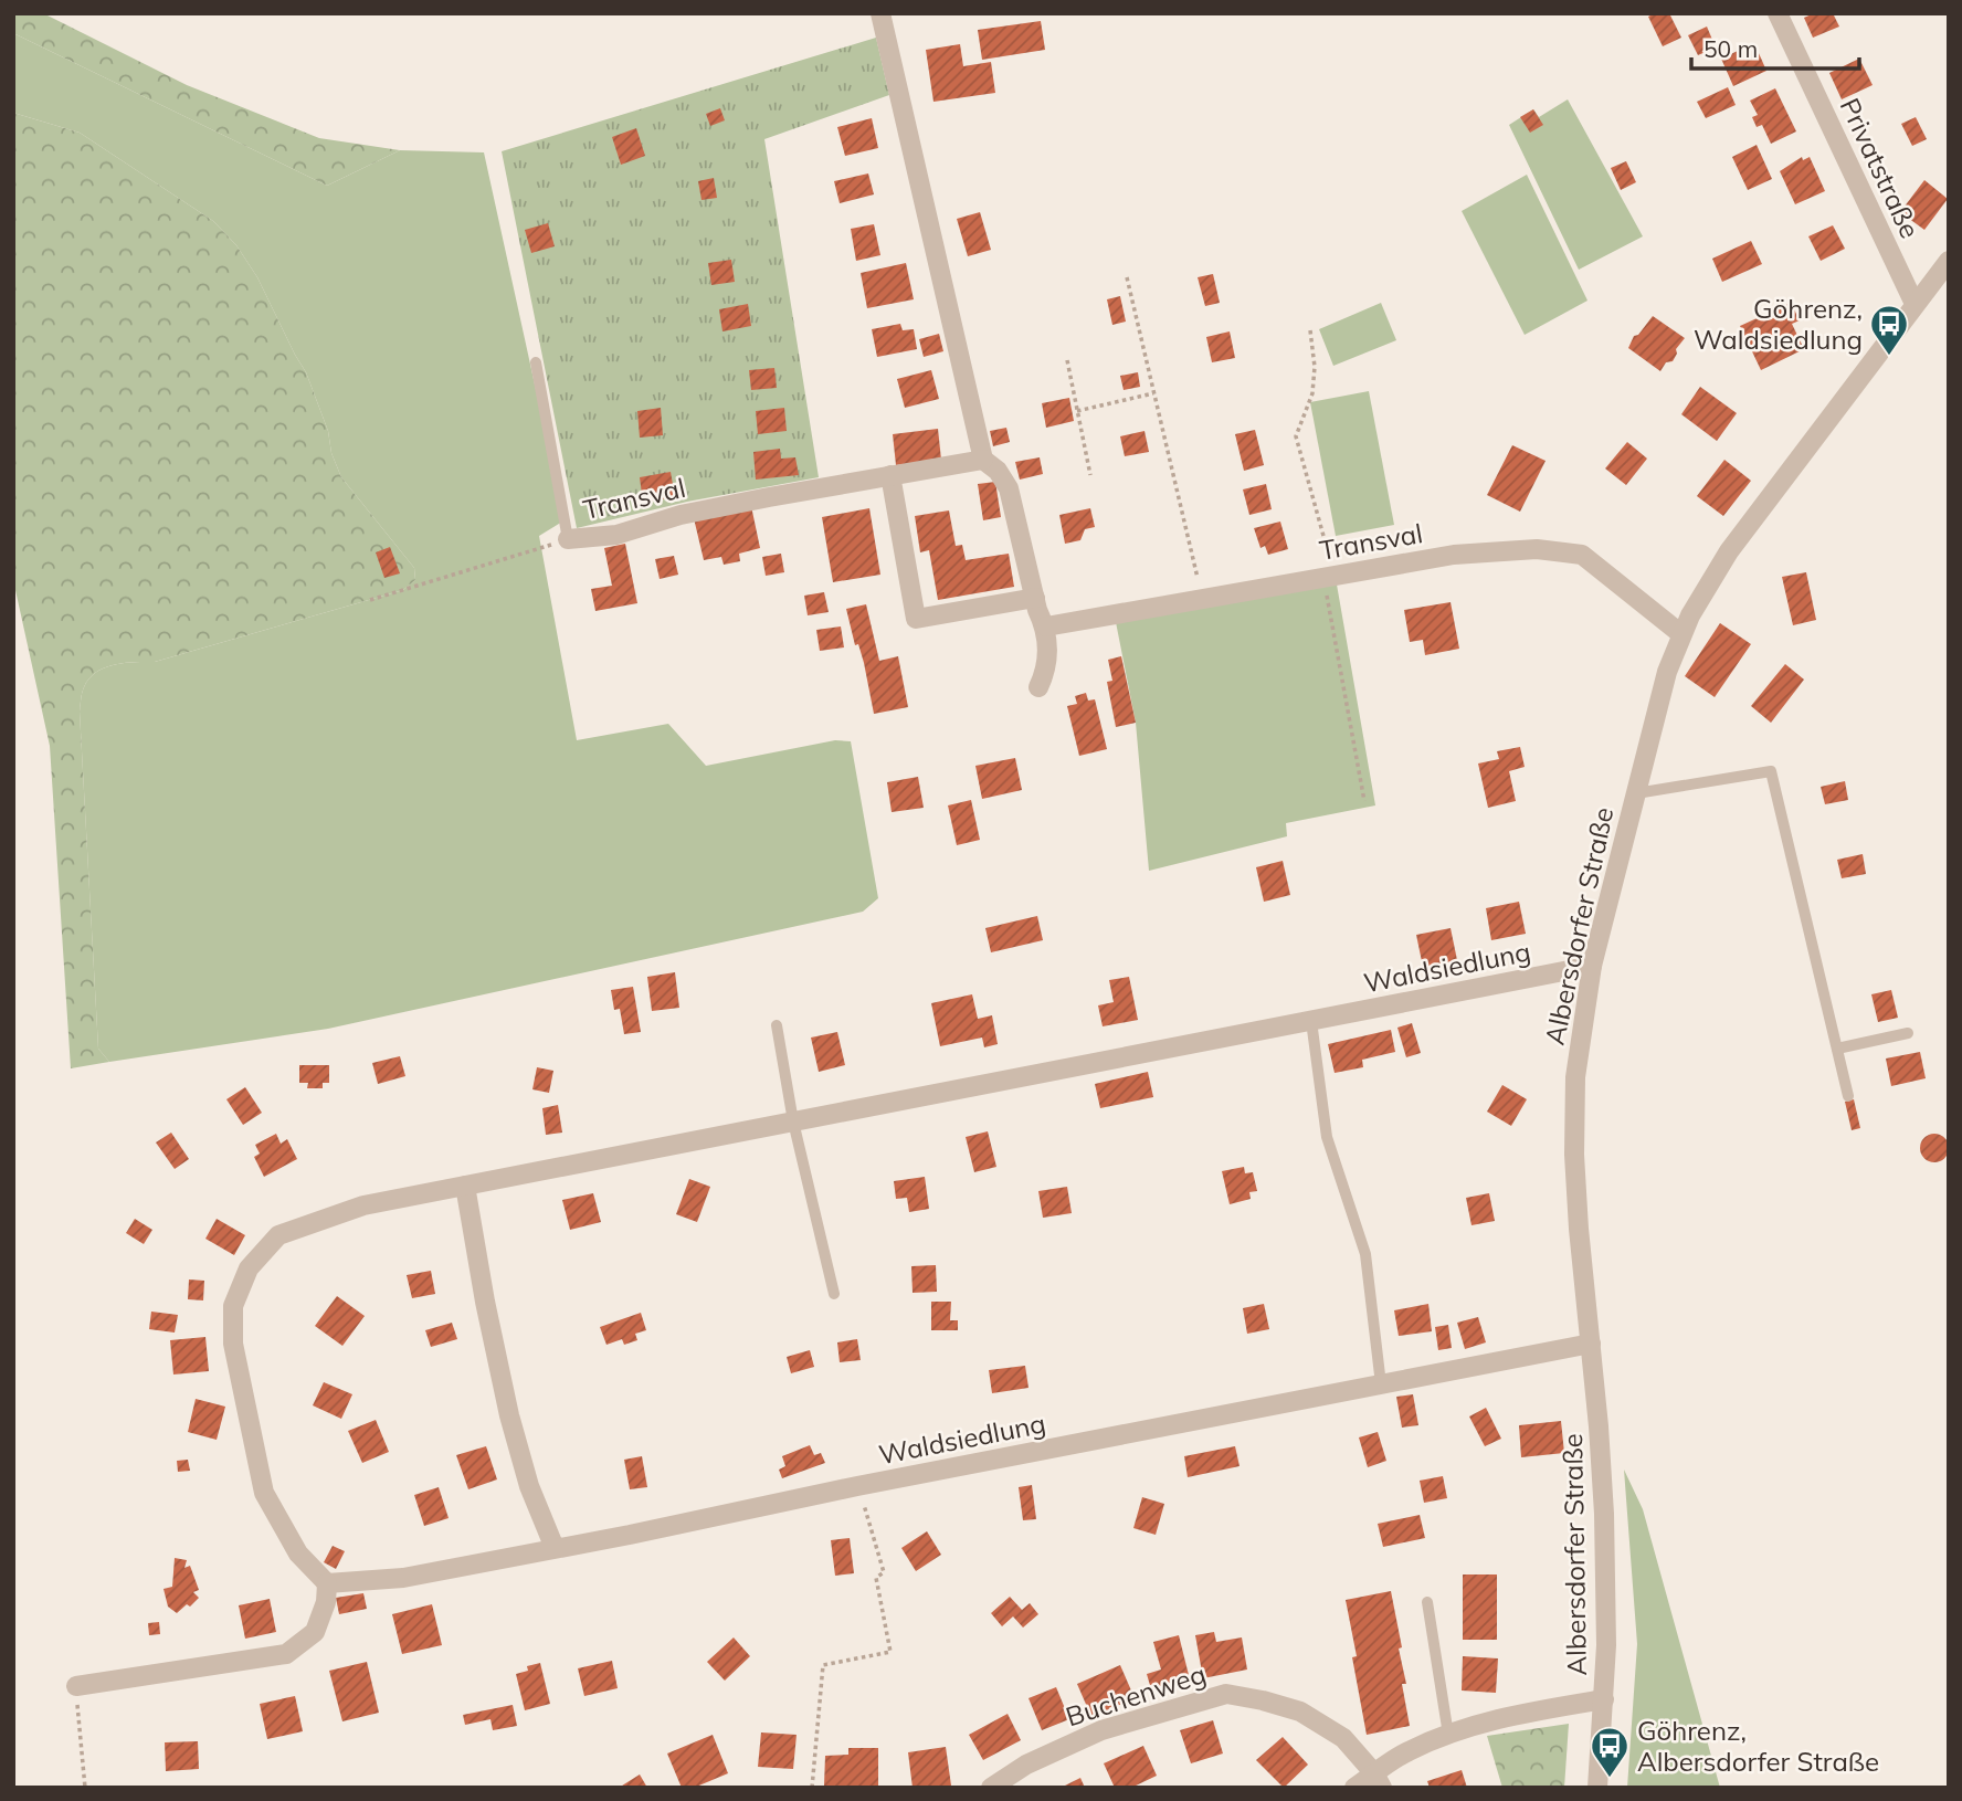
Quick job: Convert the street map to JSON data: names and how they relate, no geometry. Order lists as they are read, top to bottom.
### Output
{
  "streets": {
    "street": [
      "Privatstraße",
      "Transval",
      "Albersdorfer Straße",
      "Waldsiedlung",
      "Buchenweg"
    ]
  },
  "crossings": [
    ["Privatstraße", "Albersdorfer Straße"],
    ["Transval", "Albersdorfer Straße"],
    ["Albersdorfer Straße", "Waldsiedlung"]
  ],
  "places": {
    "bus stop": ["Göhrenz, Waldsiedlung", "Göhrenz, Albersdorfer Straße"]
  },
  "scale_bar": "50 m"
}
